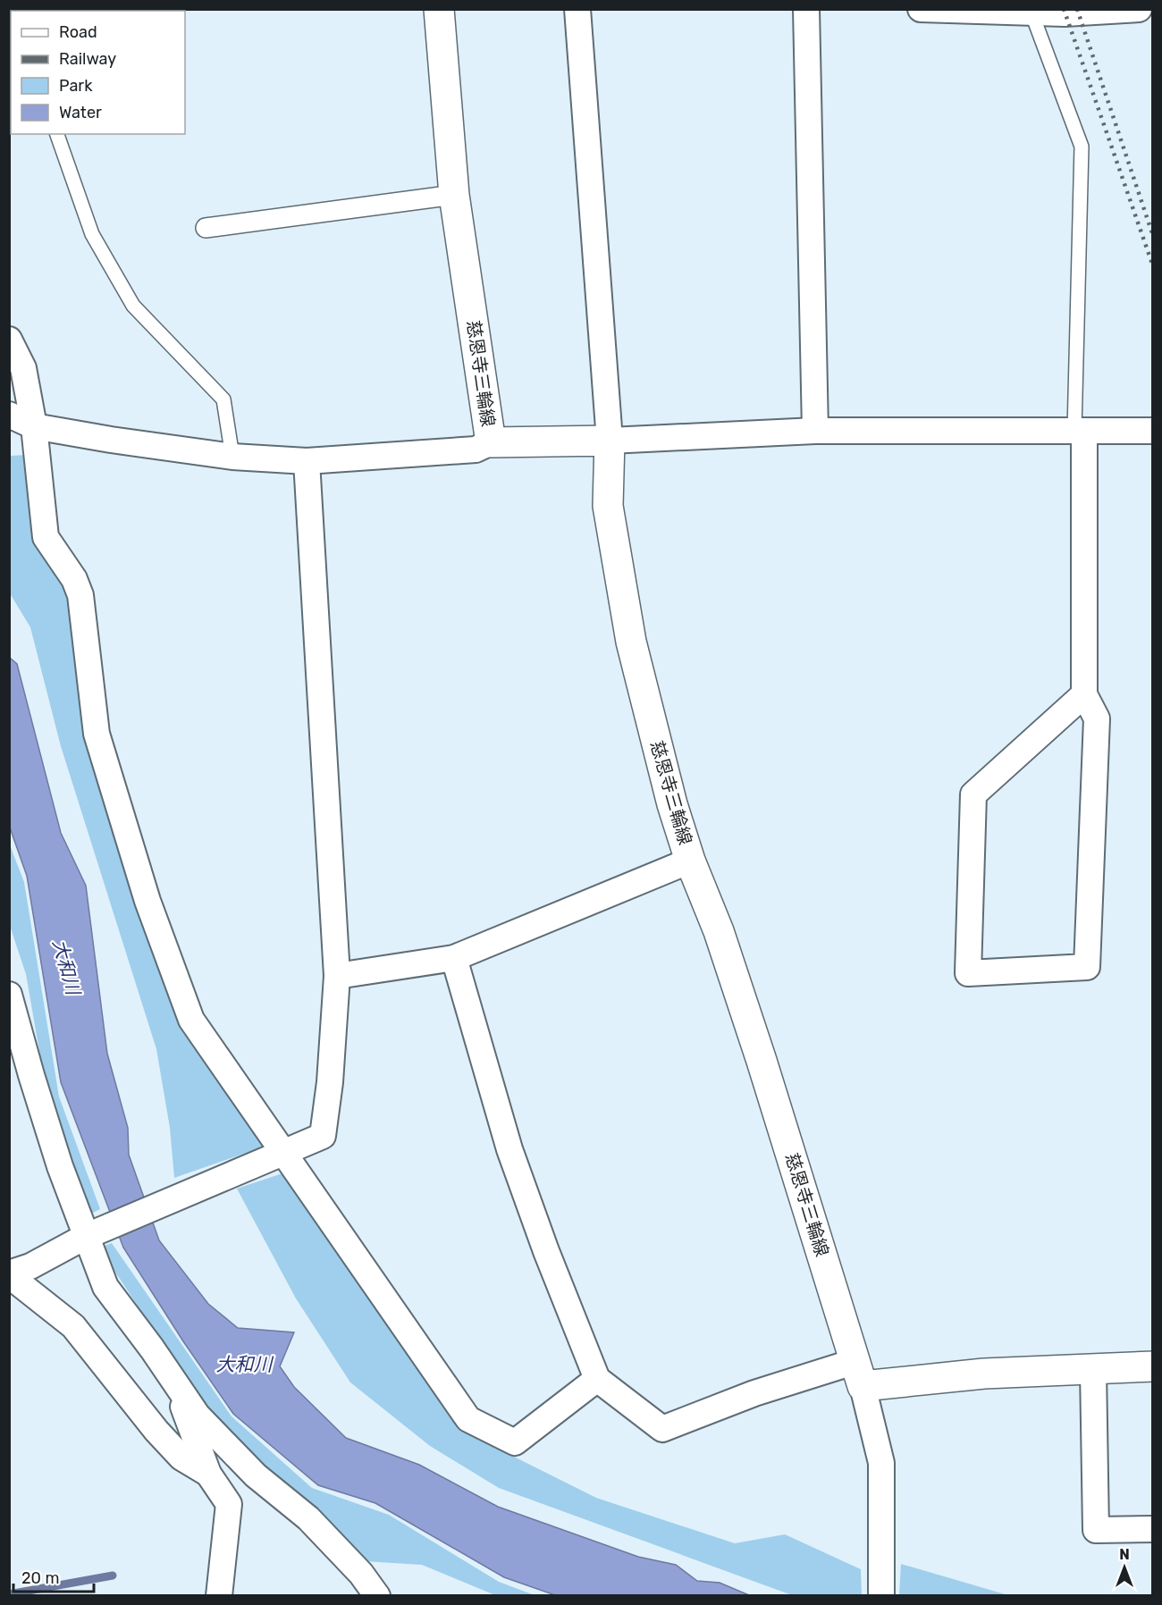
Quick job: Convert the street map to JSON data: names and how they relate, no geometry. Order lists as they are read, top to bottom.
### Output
{
  "streets": {
    "main road": ["慈恩寺三輪線"]
  },
  "water": ["大和川"],
  "legend": [
    "Road",
    "Railway",
    "Park",
    "Water"
  ],
  "scale_bar": "20 m",
  "north": "top"
}
